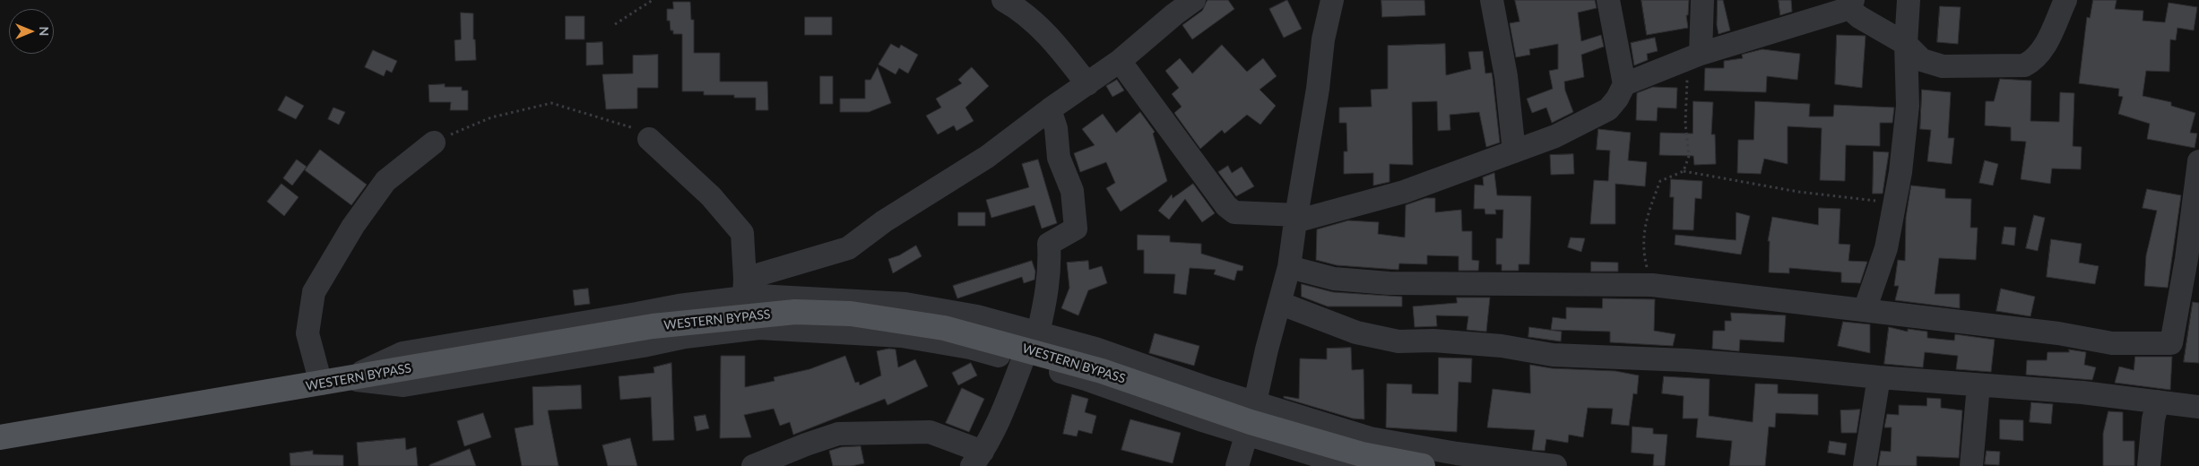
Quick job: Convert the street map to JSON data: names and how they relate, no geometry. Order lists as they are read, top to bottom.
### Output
{
  "streets": {
    "main road": ["WESTERN BYPASS"]
  },
  "north": "right"
}
